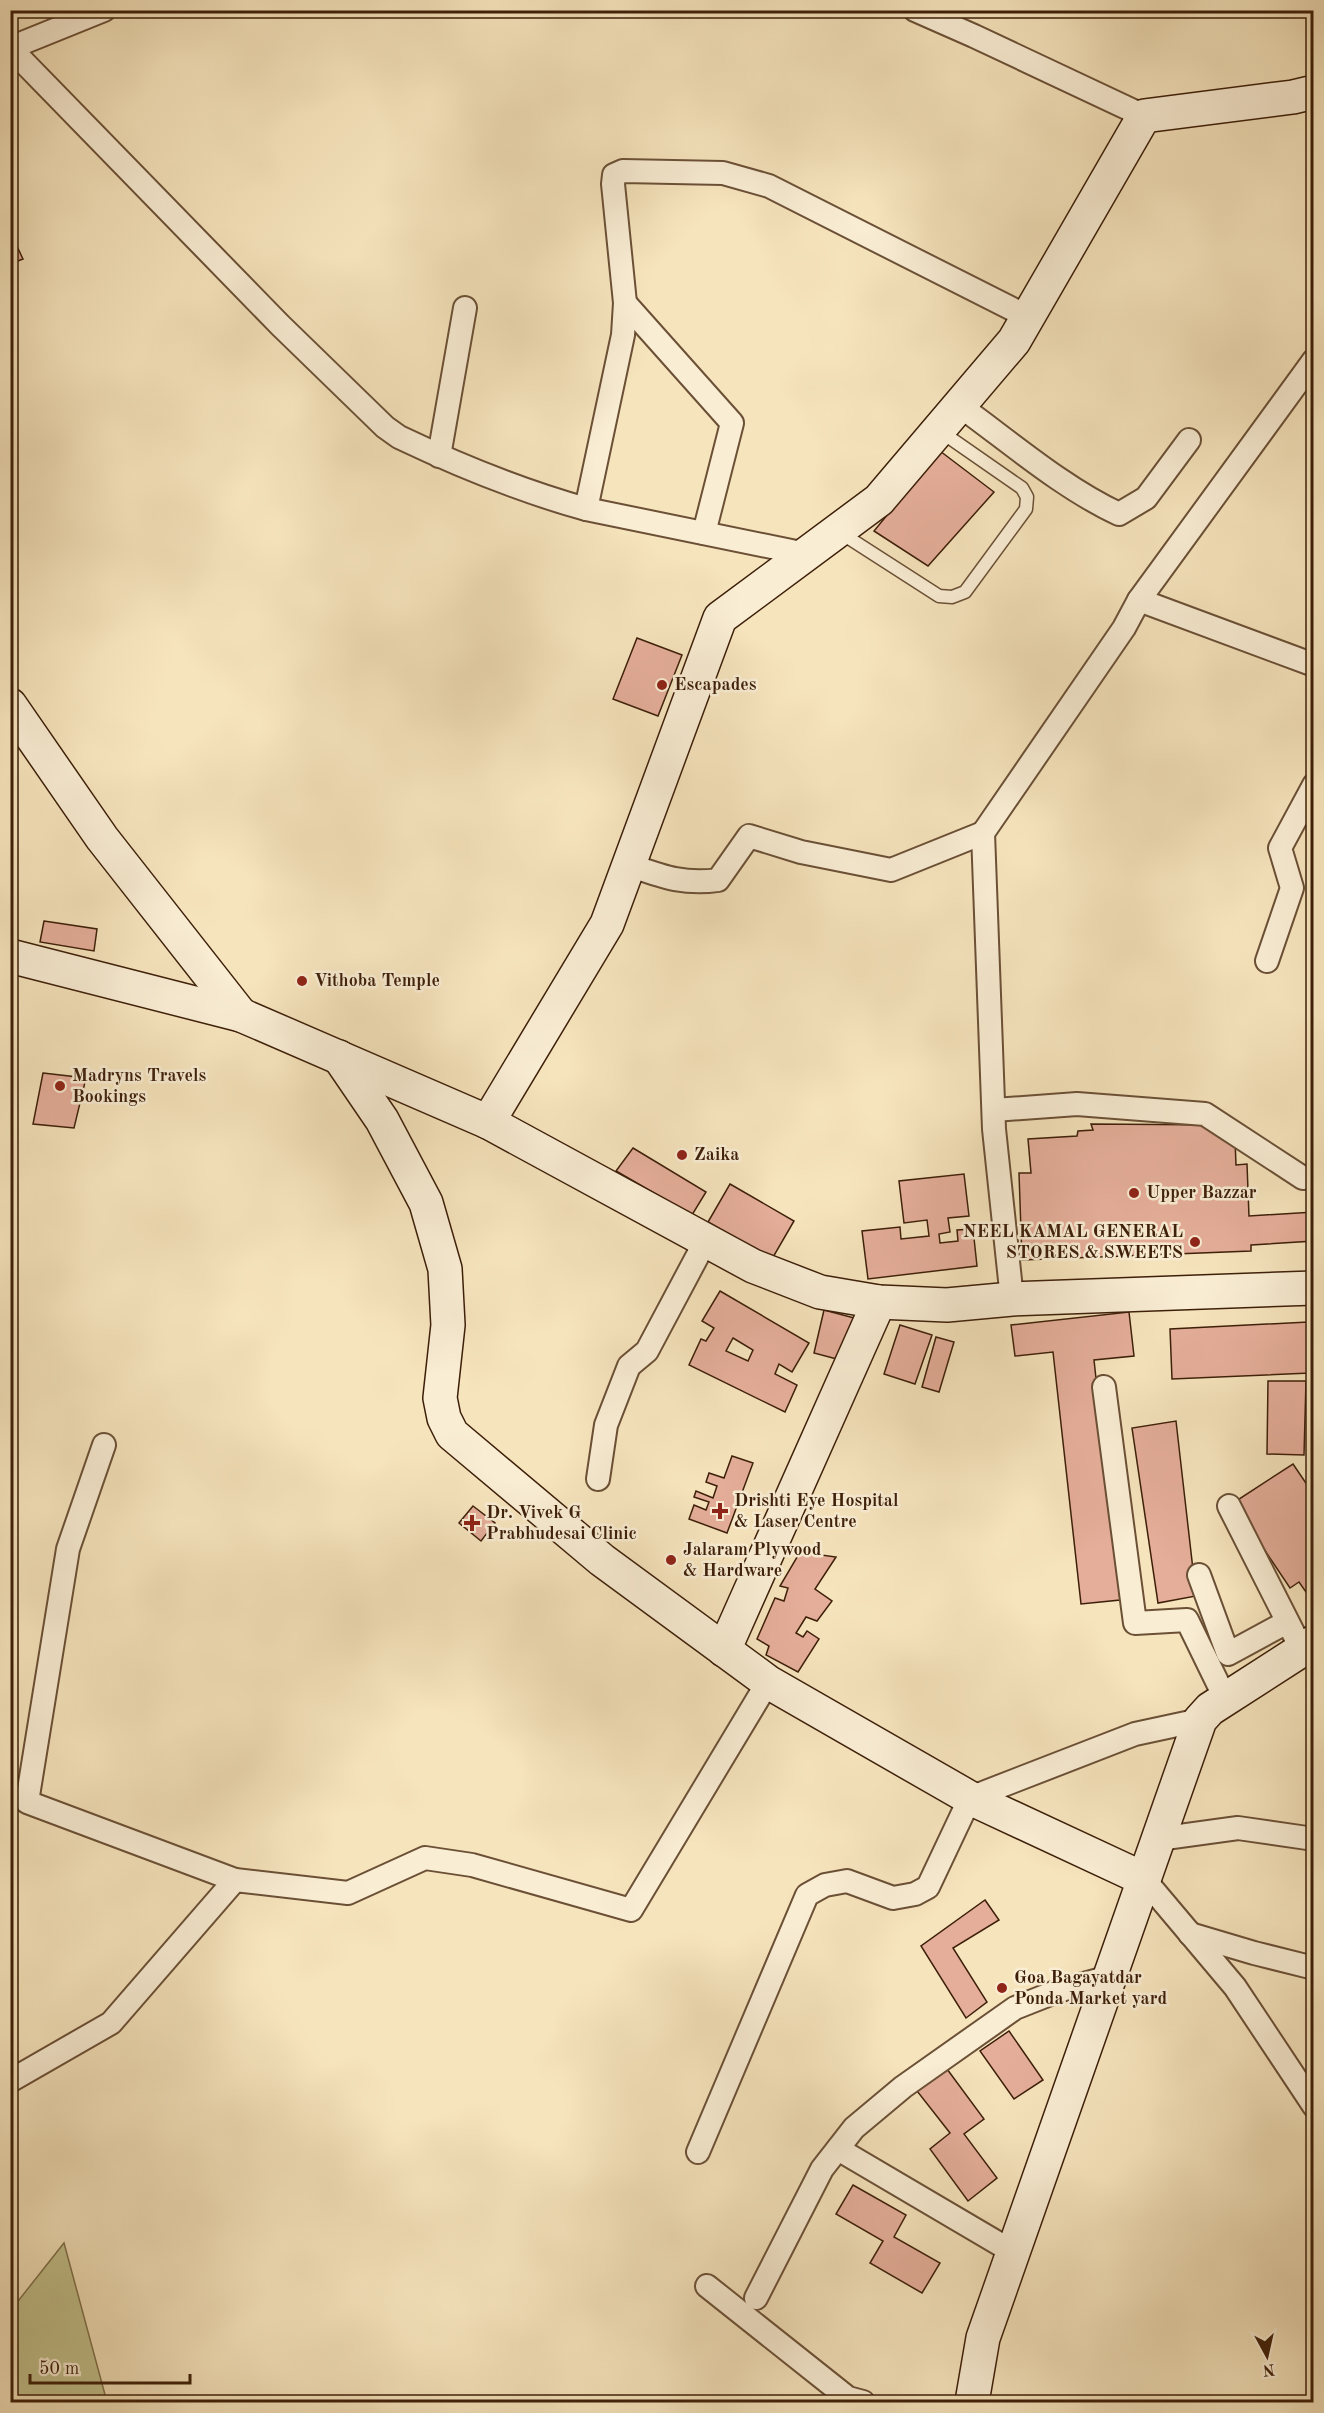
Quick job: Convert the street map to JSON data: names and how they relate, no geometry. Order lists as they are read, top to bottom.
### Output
{
  "places": {
    "other": [
      "Escapades",
      "Vithoba Temple",
      "Madryns Travels Bookings",
      "Zaika",
      "Upper Bazzar",
      "NEEL KAMAL GENERAL STORES & SWEETS",
      "Jalaram Plywood & Hardware",
      "Goa Bagayatdar Ponda Market yard"
    ],
    "health": ["Drishti Eye Hospital & Laser Centre", "Dr. Vivek G Prabhudesai Clinic"]
  },
  "scale_bar": "50 m",
  "north": "bottom"
}
